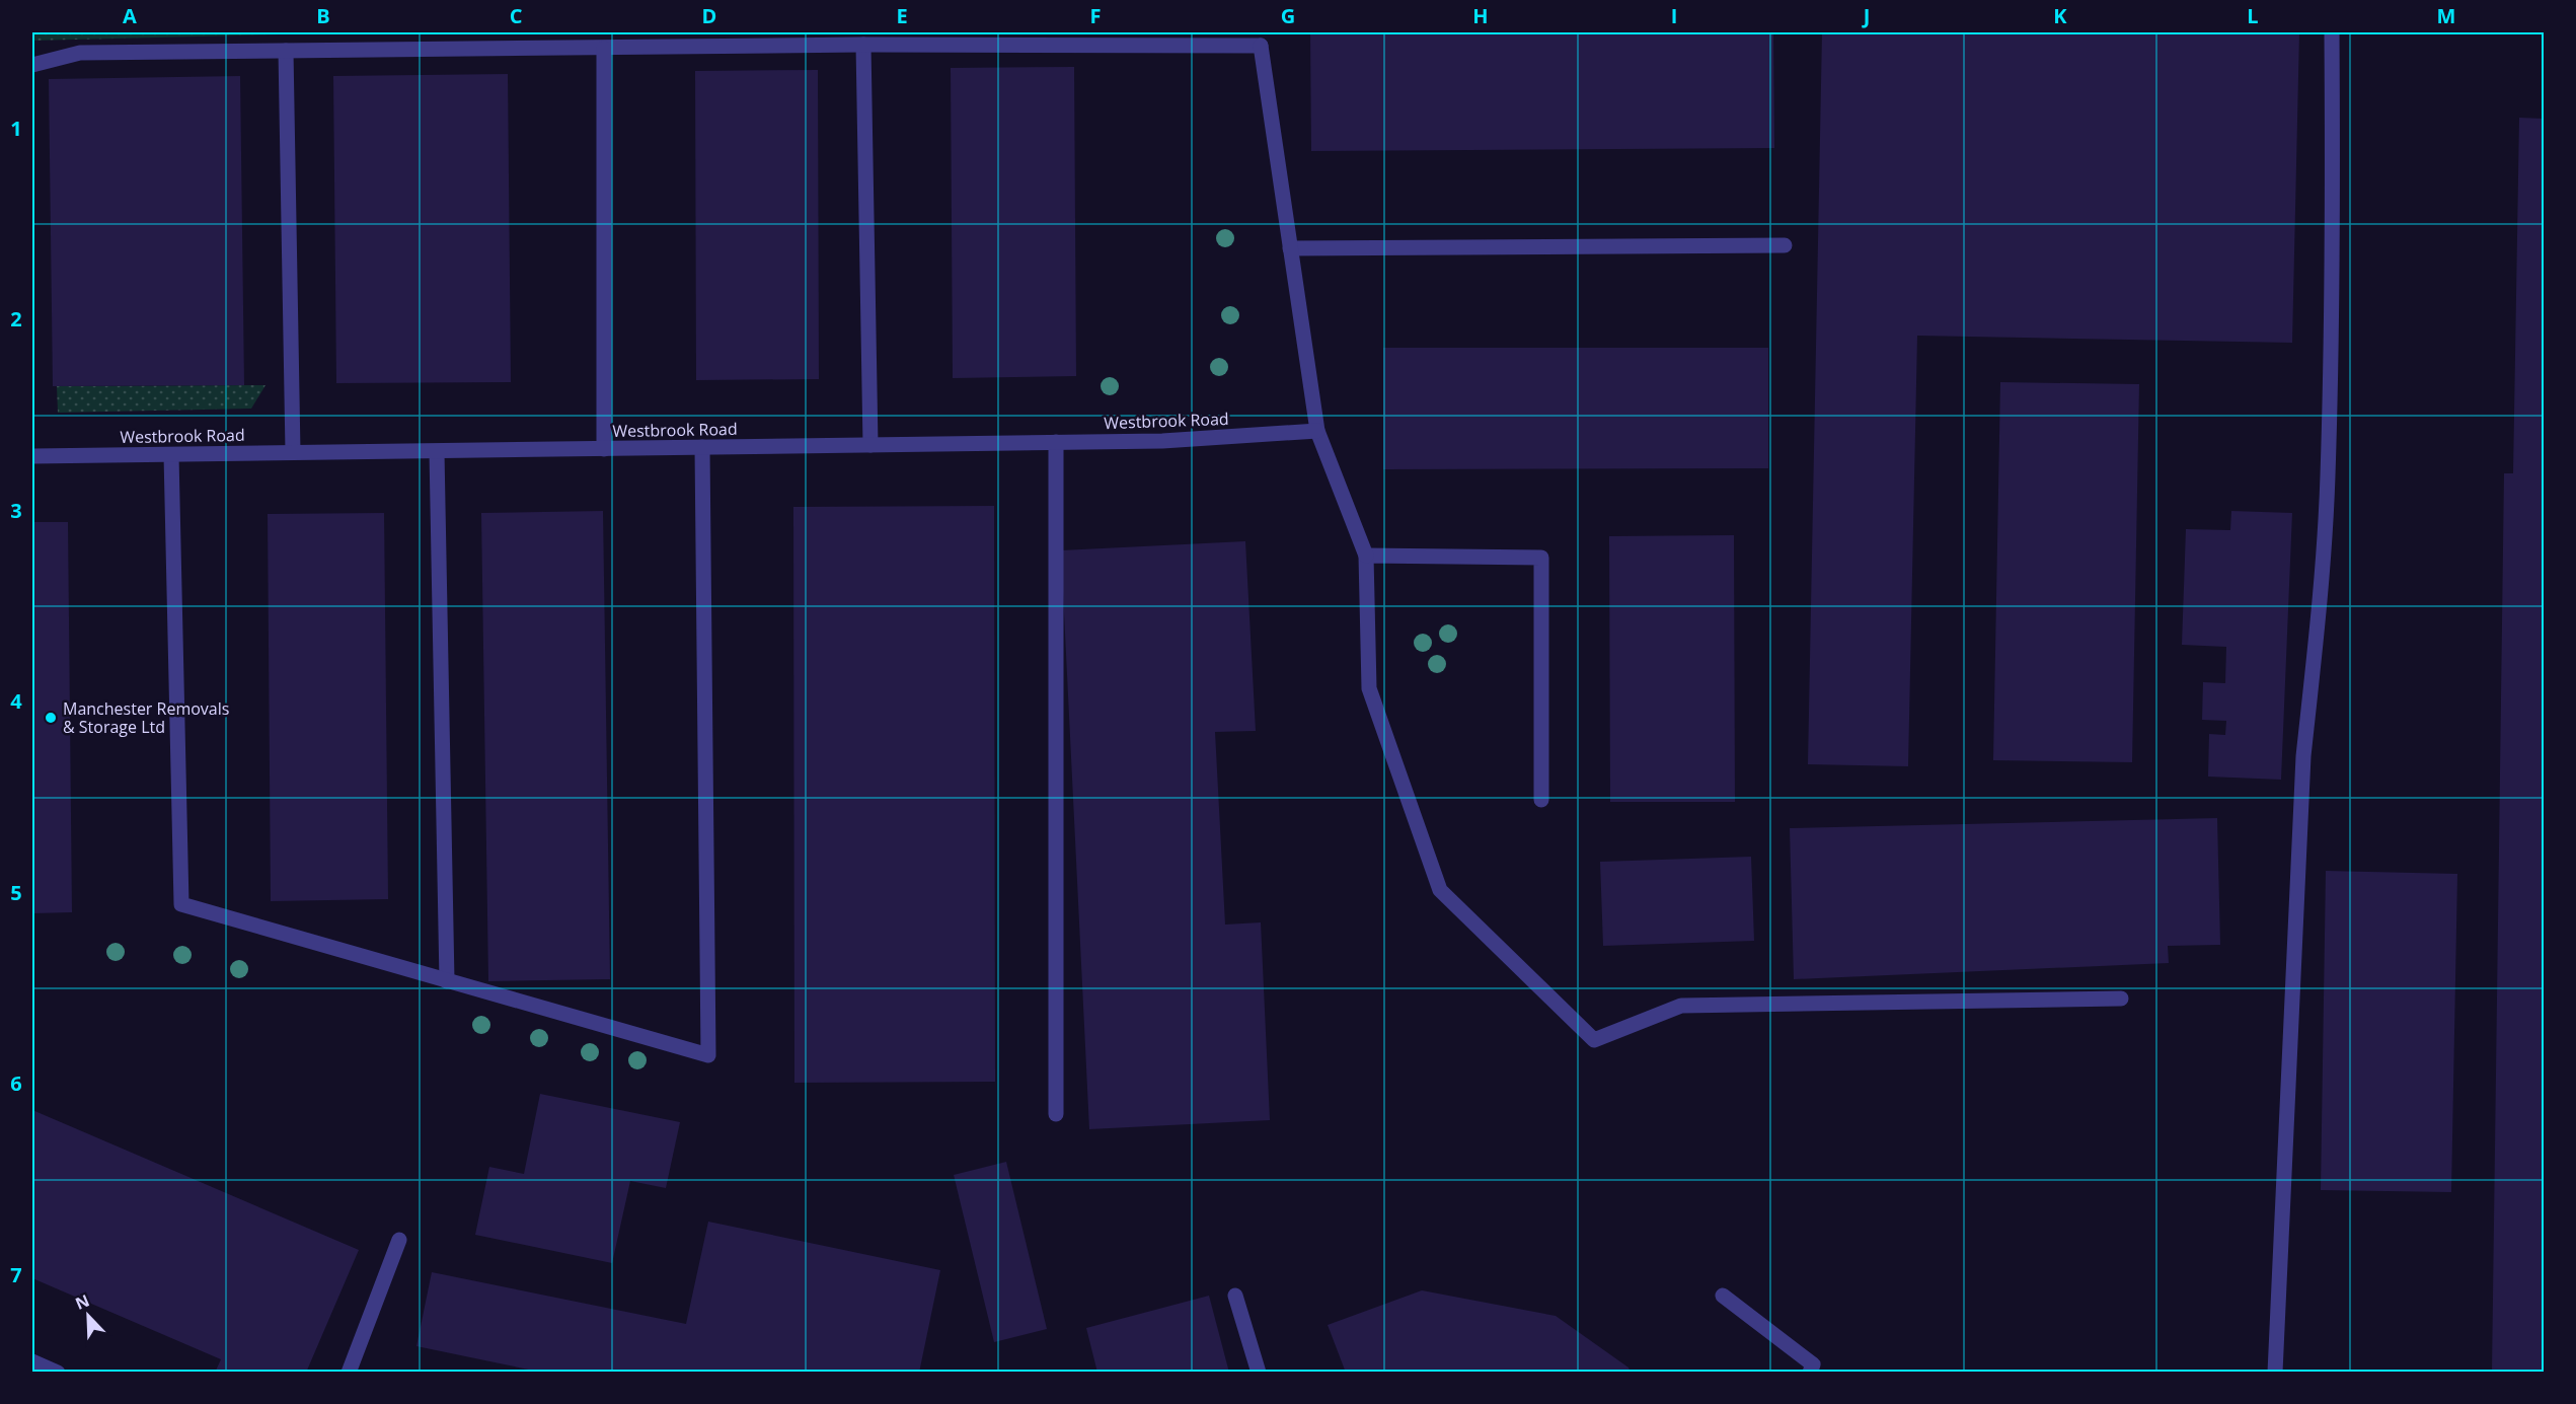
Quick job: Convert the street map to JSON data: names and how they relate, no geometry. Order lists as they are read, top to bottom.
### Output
{
  "streets": {
    "street": ["Westbrook Road"]
  },
  "places": ["Manchester Removals & Storage Ltd"],
  "north": "top left",
  "grid": {
    "columns": [
      "A",
      "B",
      "C",
      "D",
      "E",
      "F",
      "G",
      "H",
      "I",
      "J",
      "K",
      "L",
      "M"
    ],
    "rows": [
      "1",
      "2",
      "3",
      "4",
      "5",
      "6",
      "7"
    ]
  }
}
